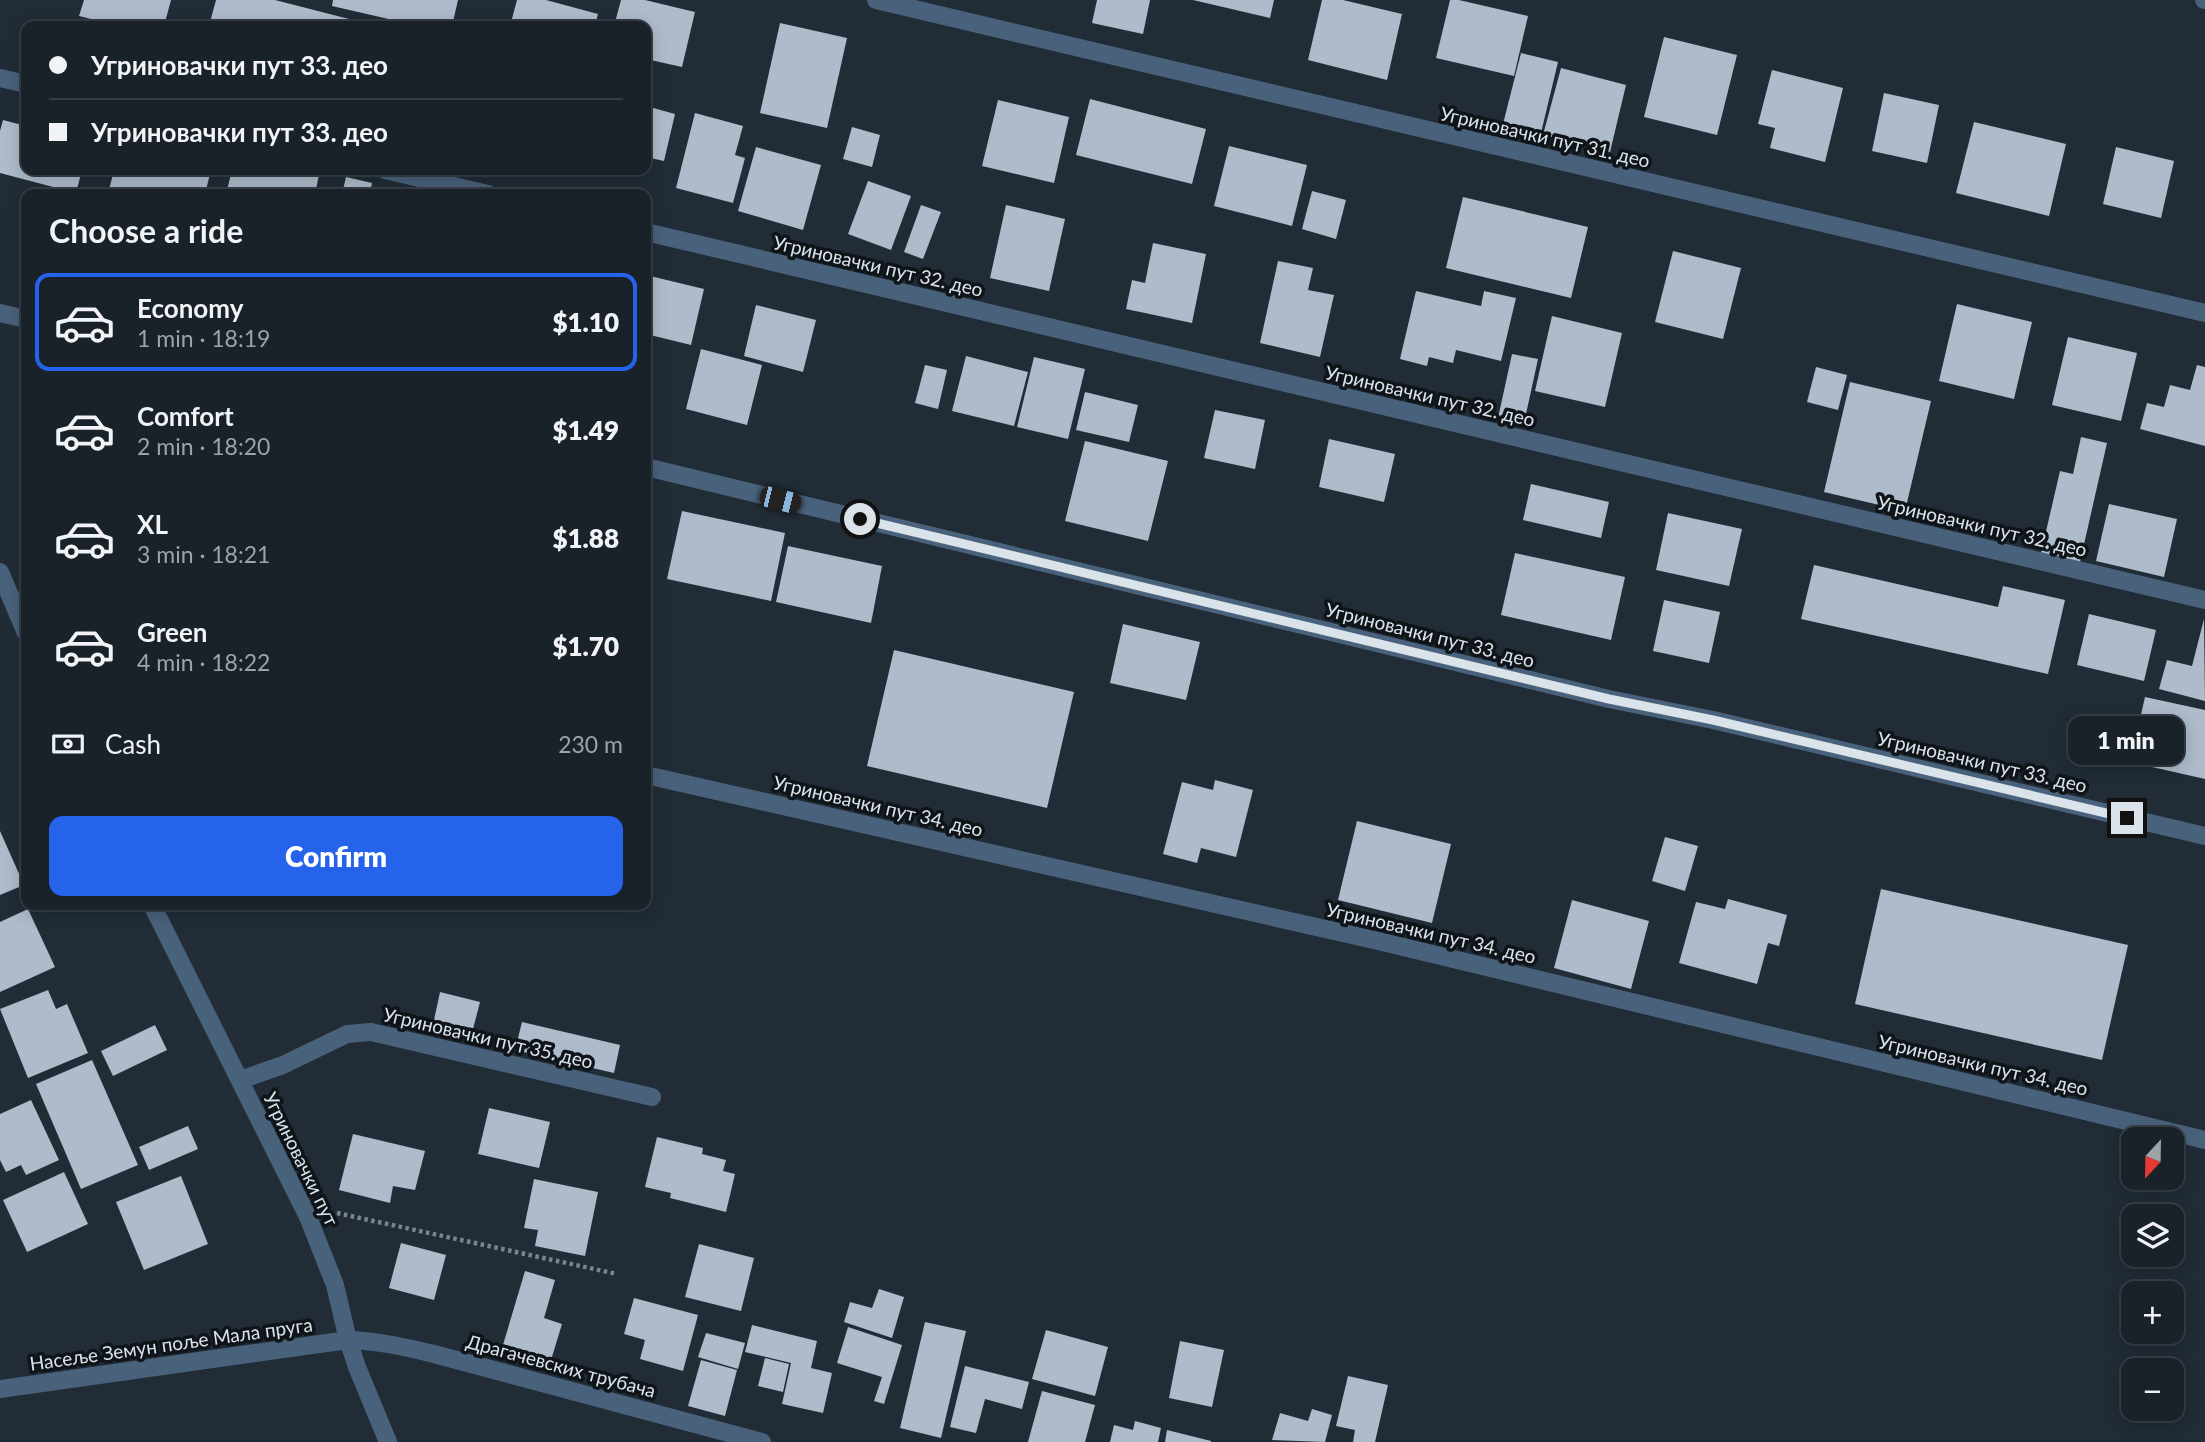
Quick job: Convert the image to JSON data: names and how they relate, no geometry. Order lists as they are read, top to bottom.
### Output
{
  "streets": {
    "street": [
      "Угриновачки пут 31. део",
      "Угриновачки пут 32. део",
      "Угриновачки пут 33. део",
      "Угриновачки пут 34. део",
      "Угриновачки пут 35. део",
      "Угриновачки пут",
      "Насеље Земун поље Мала пруга",
      "Драгачевских трубача"
    ]
  },
  "crossings": [
    ["Угриновачки пут 35. део", "Угриновачки пут"],
    ["Угриновачки пут", "Насеље Земун поље Мала пруга"],
    ["Угриновачки пут", "Драгачевских трубача"],
    ["Насеље Земун поље Мала пруга", "Драгачевских трубача"]
  ],
  "north": "bottom",
  "page": {
    "banner": ["Угриновачки пут 33. део", "Угриновачки пут 33. део"],
    "heading": "Choose a ride",
    "list": [
      {
        "name": "Economy",
        "note": "1 min · 18:19",
        "value": "$1.10"
      },
      {
        "name": "Comfort",
        "note": "2 min · 18:20",
        "value": "$1.49"
      },
      {
        "name": "XL",
        "note": "3 min · 18:21",
        "value": "$1.88"
      },
      {
        "name": "Green",
        "note": "4 min · 18:22",
        "value": "$1.70"
      }
    ],
    "pay": ["Cash", "230 m"],
    "bubble": "1 min",
    "buttons": "Confirm",
    "map_buttons": ["+", "−"]
  }
}
